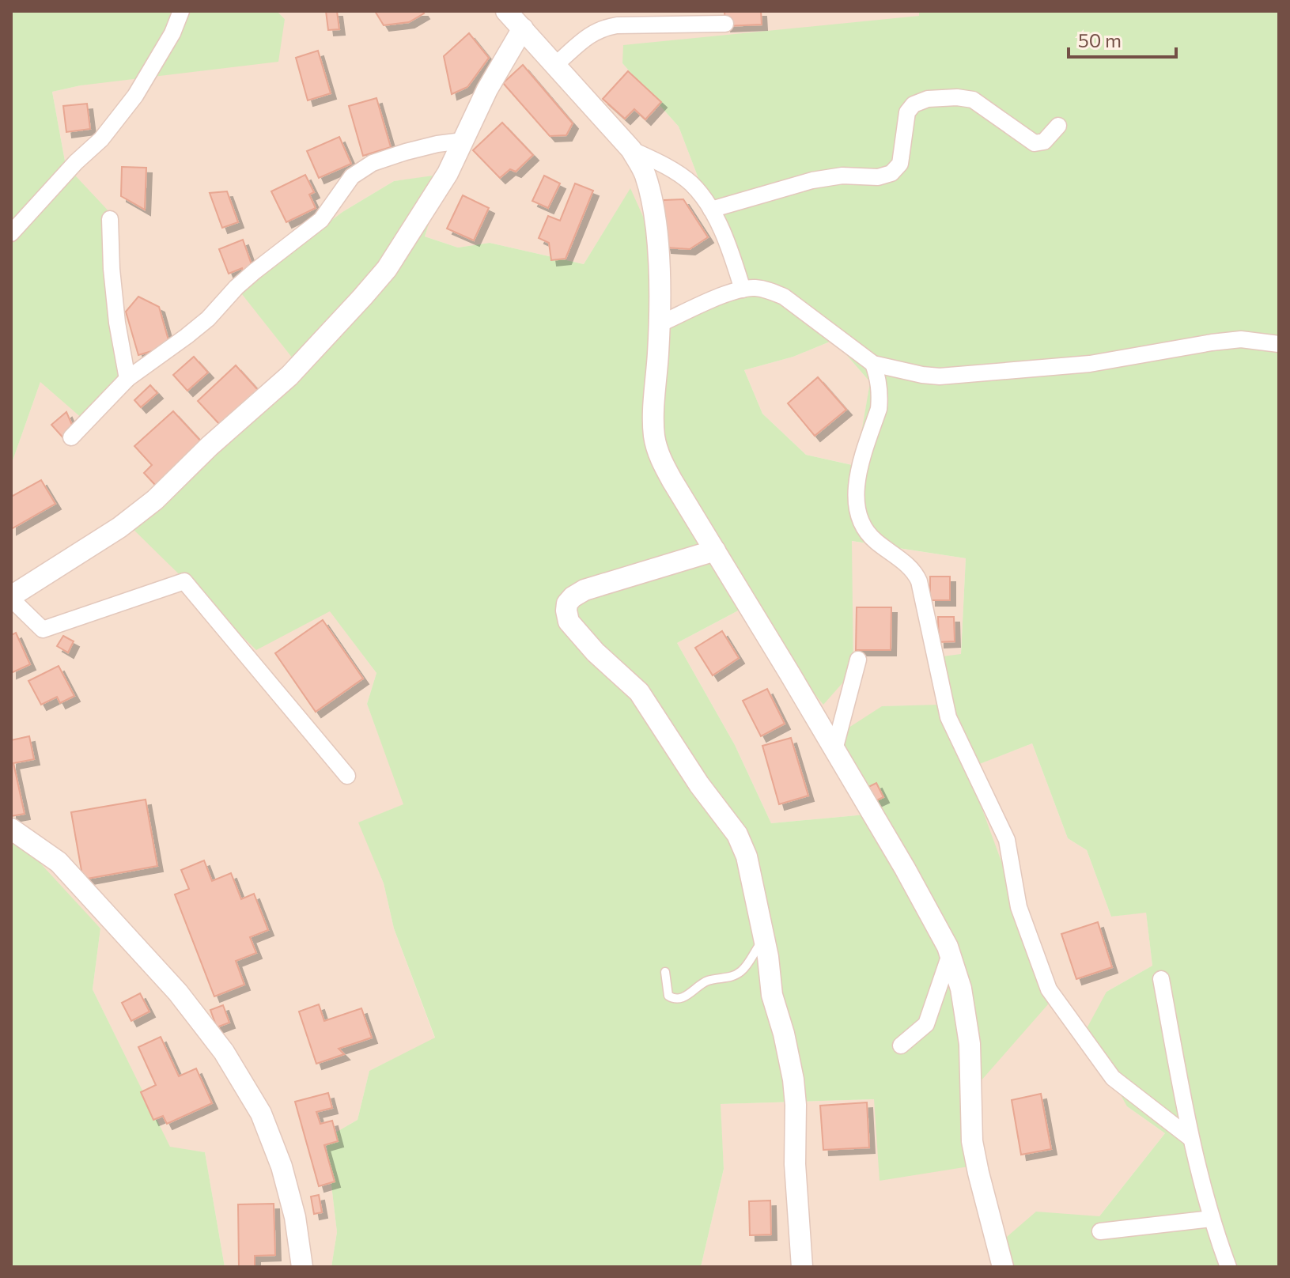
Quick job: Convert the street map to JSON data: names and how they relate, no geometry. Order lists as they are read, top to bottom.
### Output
{
  "scale_bar": "50 m"
}
